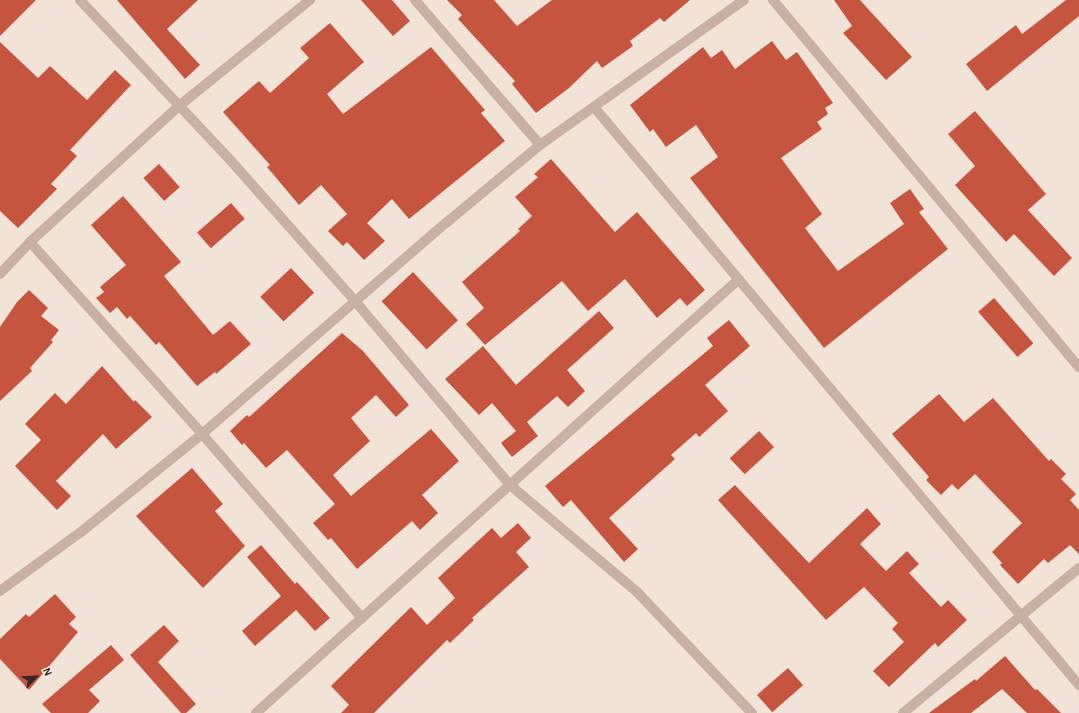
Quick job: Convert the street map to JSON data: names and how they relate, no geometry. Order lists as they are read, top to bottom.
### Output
{
  "north": "top right"
}
